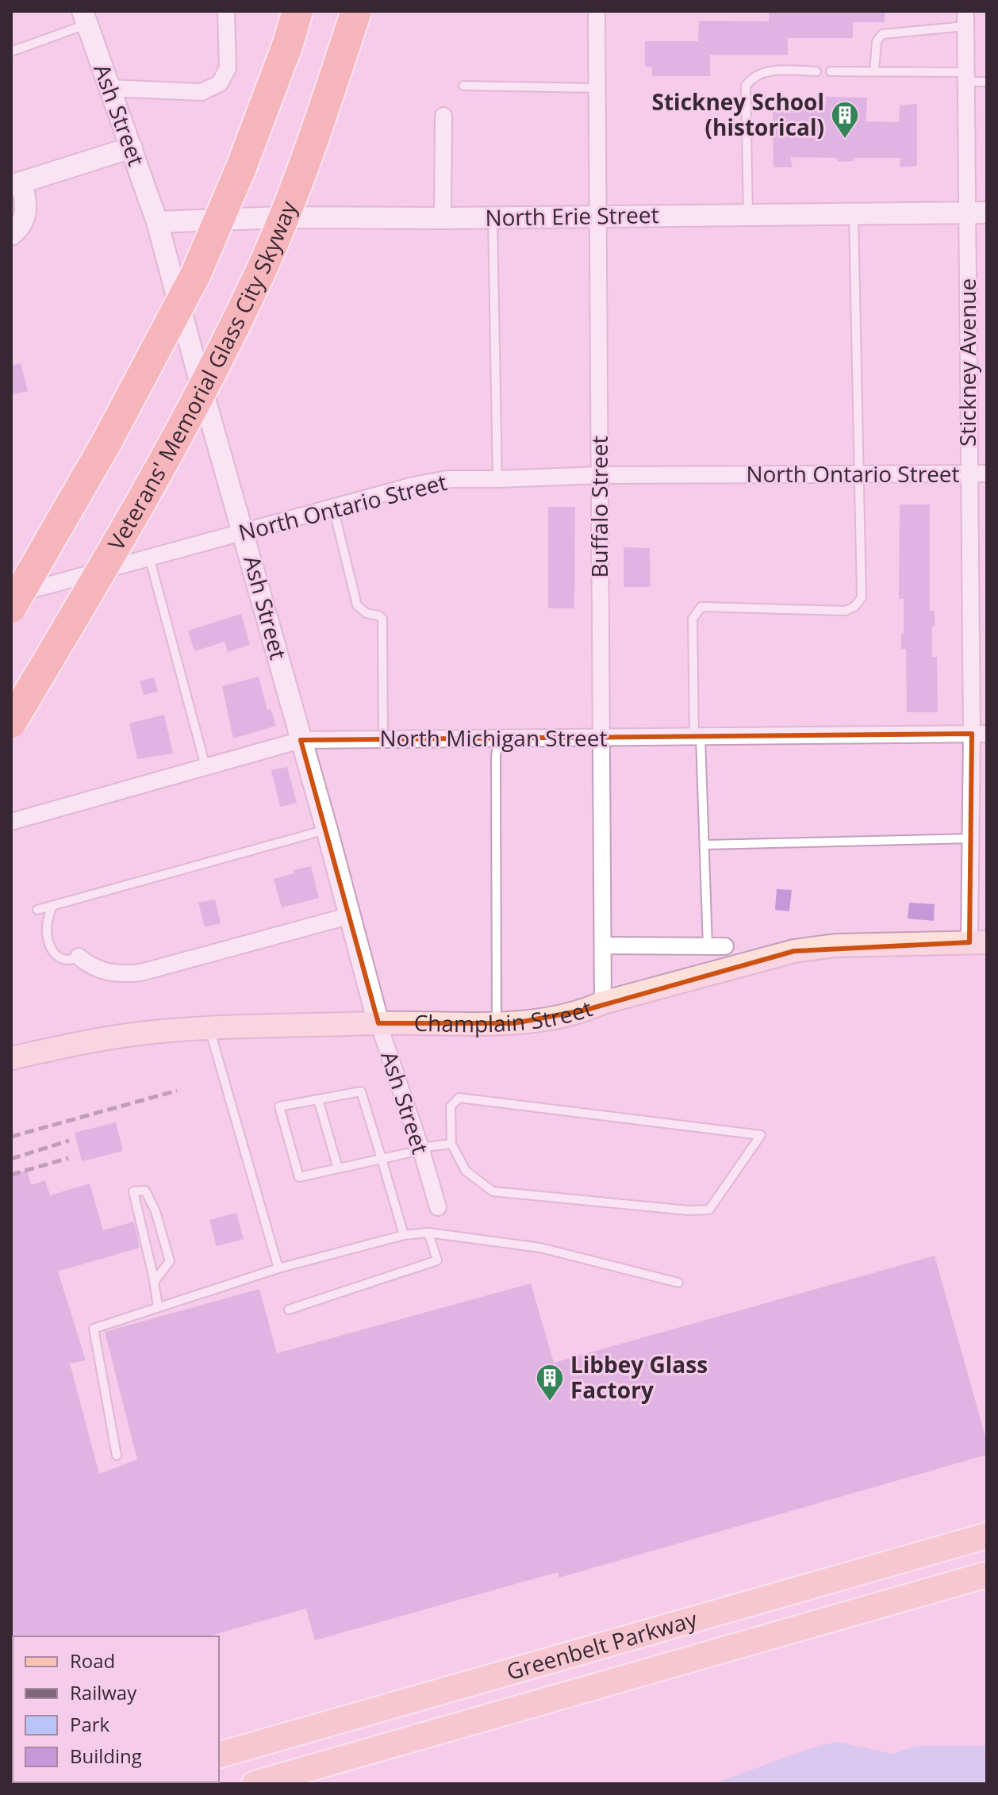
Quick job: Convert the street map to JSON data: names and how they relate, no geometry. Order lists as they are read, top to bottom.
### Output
{
  "streets": {
    "highway": ["Veterans' Memorial Glass City Skyway"],
    "main road": ["Champlain Street", "Greenbelt Parkway"],
    "street": [
      "Ash Street",
      "North Erie Street",
      "Stickney Avenue",
      "North Ontario Street",
      "Buffalo Street",
      "North Michigan Street"
    ]
  },
  "crossings": [
    ["Ash Street", "North Erie Street"],
    ["Ash Street", "North Ontario Street"],
    ["Ash Street", "North Michigan Street"],
    ["Ash Street", "Champlain Street"],
    ["North Erie Street", "Stickney Avenue"],
    ["North Erie Street", "Buffalo Street"],
    ["Stickney Avenue", "North Ontario Street"],
    ["Stickney Avenue", "North Michigan Street"],
    ["Stickney Avenue", "Champlain Street"],
    ["North Ontario Street", "Buffalo Street"],
    ["Buffalo Street", "North Michigan Street"],
    ["Buffalo Street", "Champlain Street"]
  ],
  "places": {
    "building": ["Stickney School (historical)", "Libbey Glass Factory"]
  },
  "legend": [
    "Road",
    "Railway",
    "Park",
    "Building"
  ]
}
